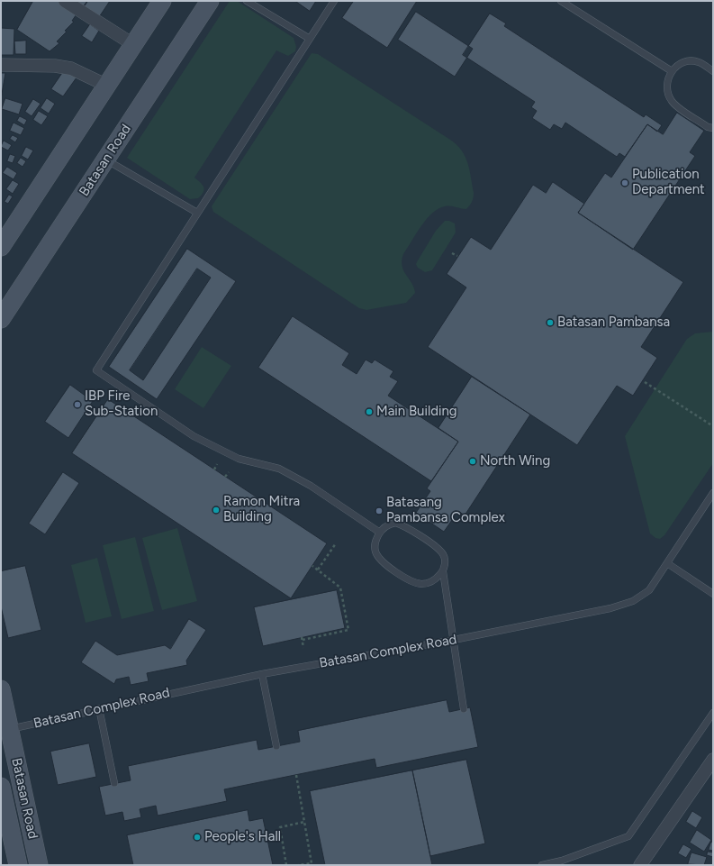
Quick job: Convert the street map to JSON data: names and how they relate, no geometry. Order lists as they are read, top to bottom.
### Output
{
  "streets": {
    "main road": ["Batasan Road"],
    "lane": ["Batasan Complex Road"]
  },
  "crossings": [
    ["Batasan Road", "Batasan Complex Road"]
  ],
  "places": [
    "Publication Department",
    "Batasan Pambansa",
    "IBP Fire Sub-Station",
    "Main Building",
    "North Wing",
    "Ramon Mitra Building",
    "Batasang Pambansa Complex",
    "People's Hall"
  ]
}
